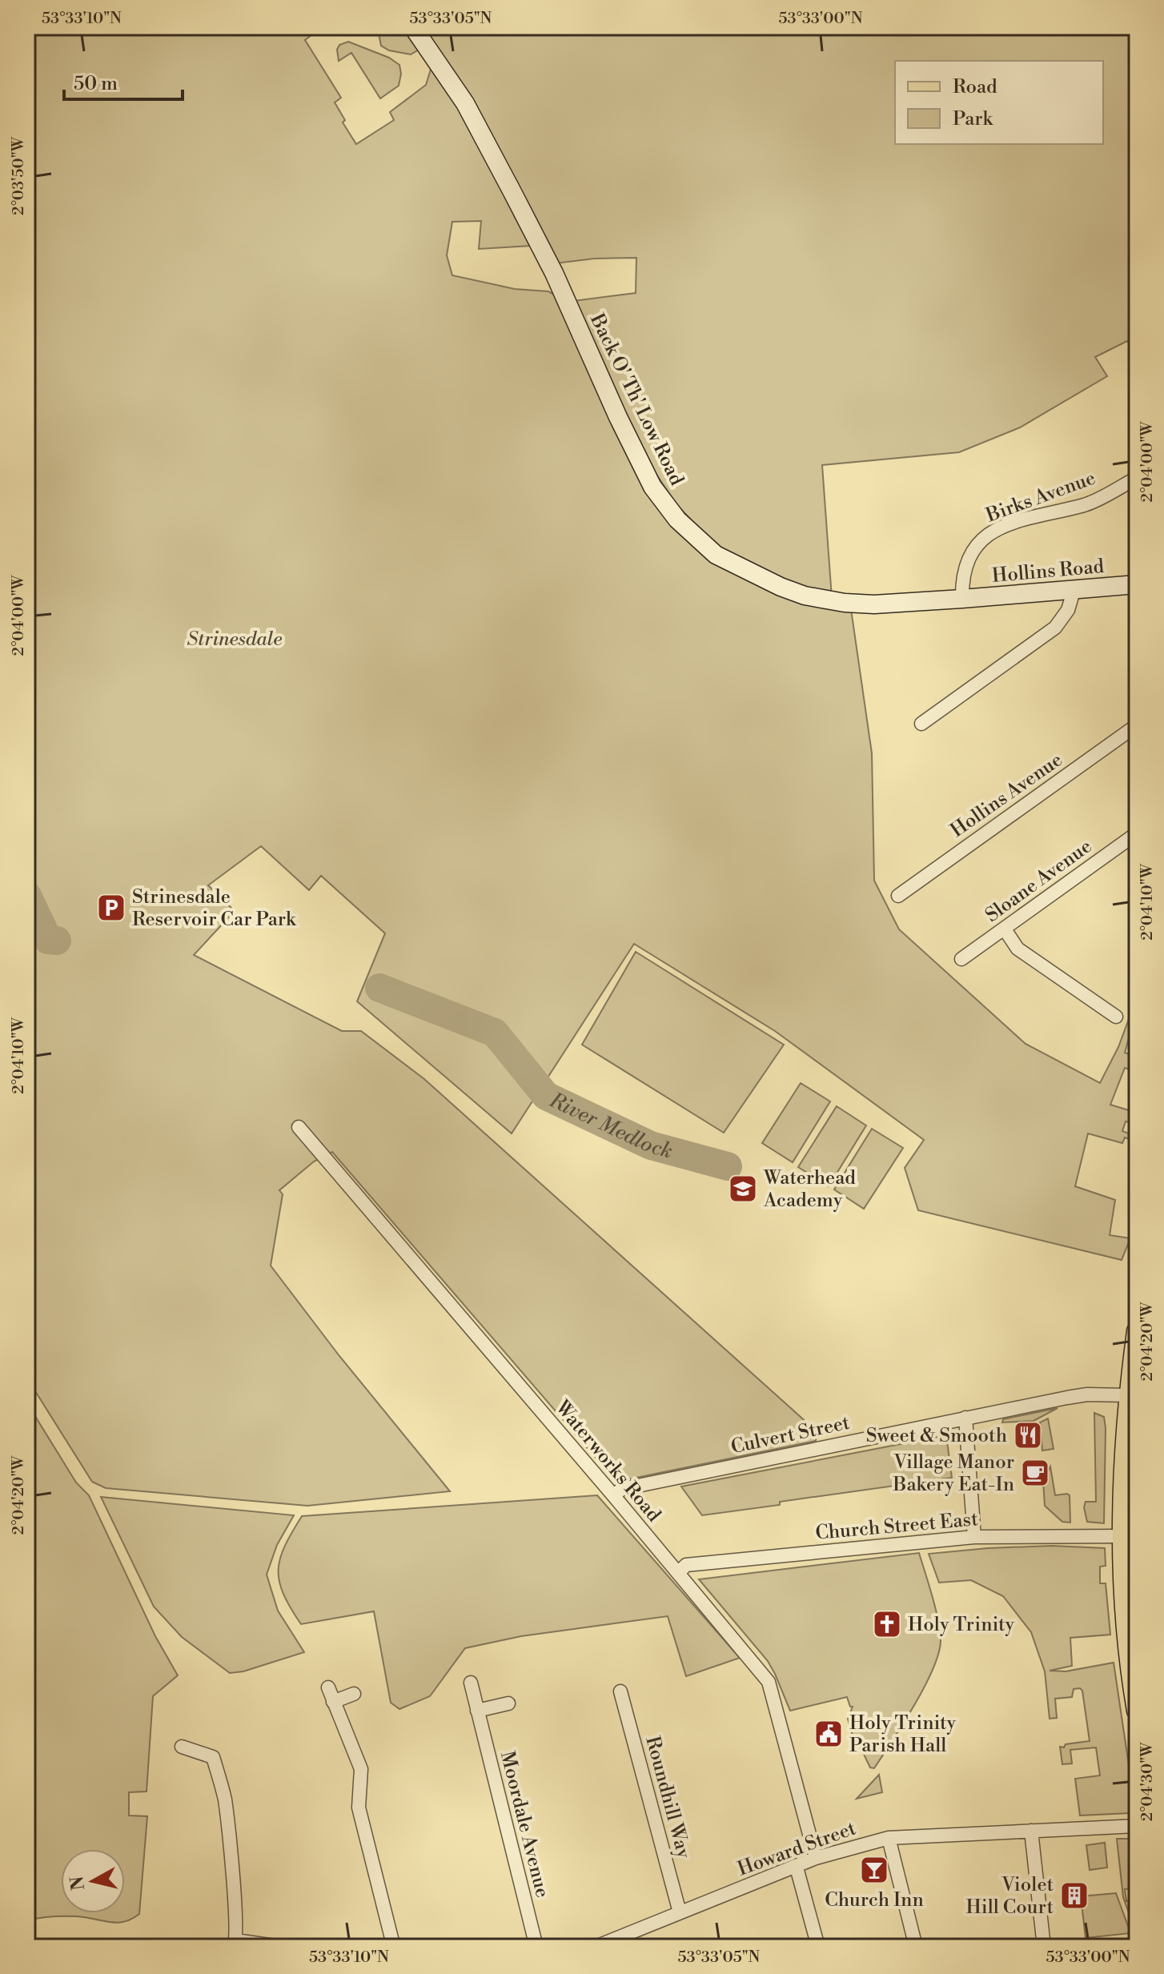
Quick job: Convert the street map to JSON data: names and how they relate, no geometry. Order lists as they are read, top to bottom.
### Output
{
  "streets": {
    "street": [
      "Back O' Th' Low Road",
      "Birks Avenue",
      "Hollins Road",
      "Hollins Avenue",
      "Sloane Avenue",
      "Culvert Street",
      "Waterworks Road",
      "Church Street East",
      "Roundhill Way",
      "Moordale Avenue",
      "Howard Street"
    ]
  },
  "crossings": [
    ["Back O' Th' Low Road", "Birks Avenue"],
    ["Back O' Th' Low Road", "Hollins Road"],
    ["Birks Avenue", "Hollins Road"],
    ["Culvert Street", "Waterworks Road"],
    ["Waterworks Road", "Church Street East"],
    ["Waterworks Road", "Howard Street"],
    ["Roundhill Way", "Howard Street"]
  ],
  "water": ["River Medlock"],
  "parks": ["Strinesdale"],
  "places": {
    "parking": ["Strinesdale Reservoir Car Park"],
    "school or university": ["Waterhead Academy"],
    "restaurant": ["Sweet & Smooth"],
    "cafe": ["Village Manor Bakery Eat-In"],
    "church": ["Holy Trinity"],
    "public building": ["Holy Trinity Parish Hall"],
    "bar": ["Church Inn"],
    "building": ["Violet Hill Court"]
  },
  "legend": ["Road", "Park"],
  "scale_bar": "50 m",
  "north": "left",
  "coordinates": [
    "53°33'10\"N",
    "53°33'05\"N",
    "53°33'00\"N",
    "2°03'50\"W",
    "2°04'00\"W",
    "2°04'10\"W",
    "2°04'20\"W",
    "2°04'30\"W"
  ]
}
